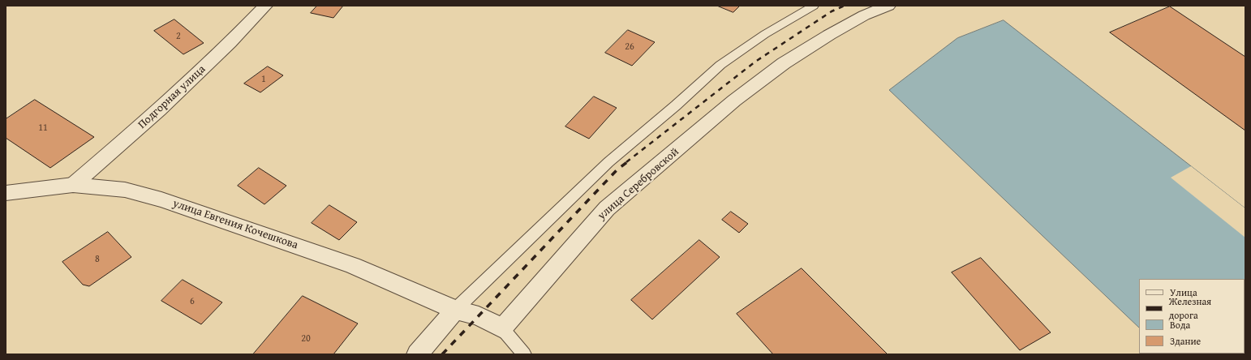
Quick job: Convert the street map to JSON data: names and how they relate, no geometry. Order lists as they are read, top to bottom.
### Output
{
  "streets": {
    "street": ["Подгорная улица", "улица Серебровской", "улица Евгения Кочешкова"]
  },
  "crossings": [
    ["Подгорная улица", "улица Евгения Кочешкова"]
  ],
  "house_numbers": [
    "2",
    "26",
    "1",
    "11",
    "8",
    "6",
    "20"
  ],
  "legend": [
    "Улица",
    "Железная дорога",
    "Вода",
    "Здание"
  ]
}
